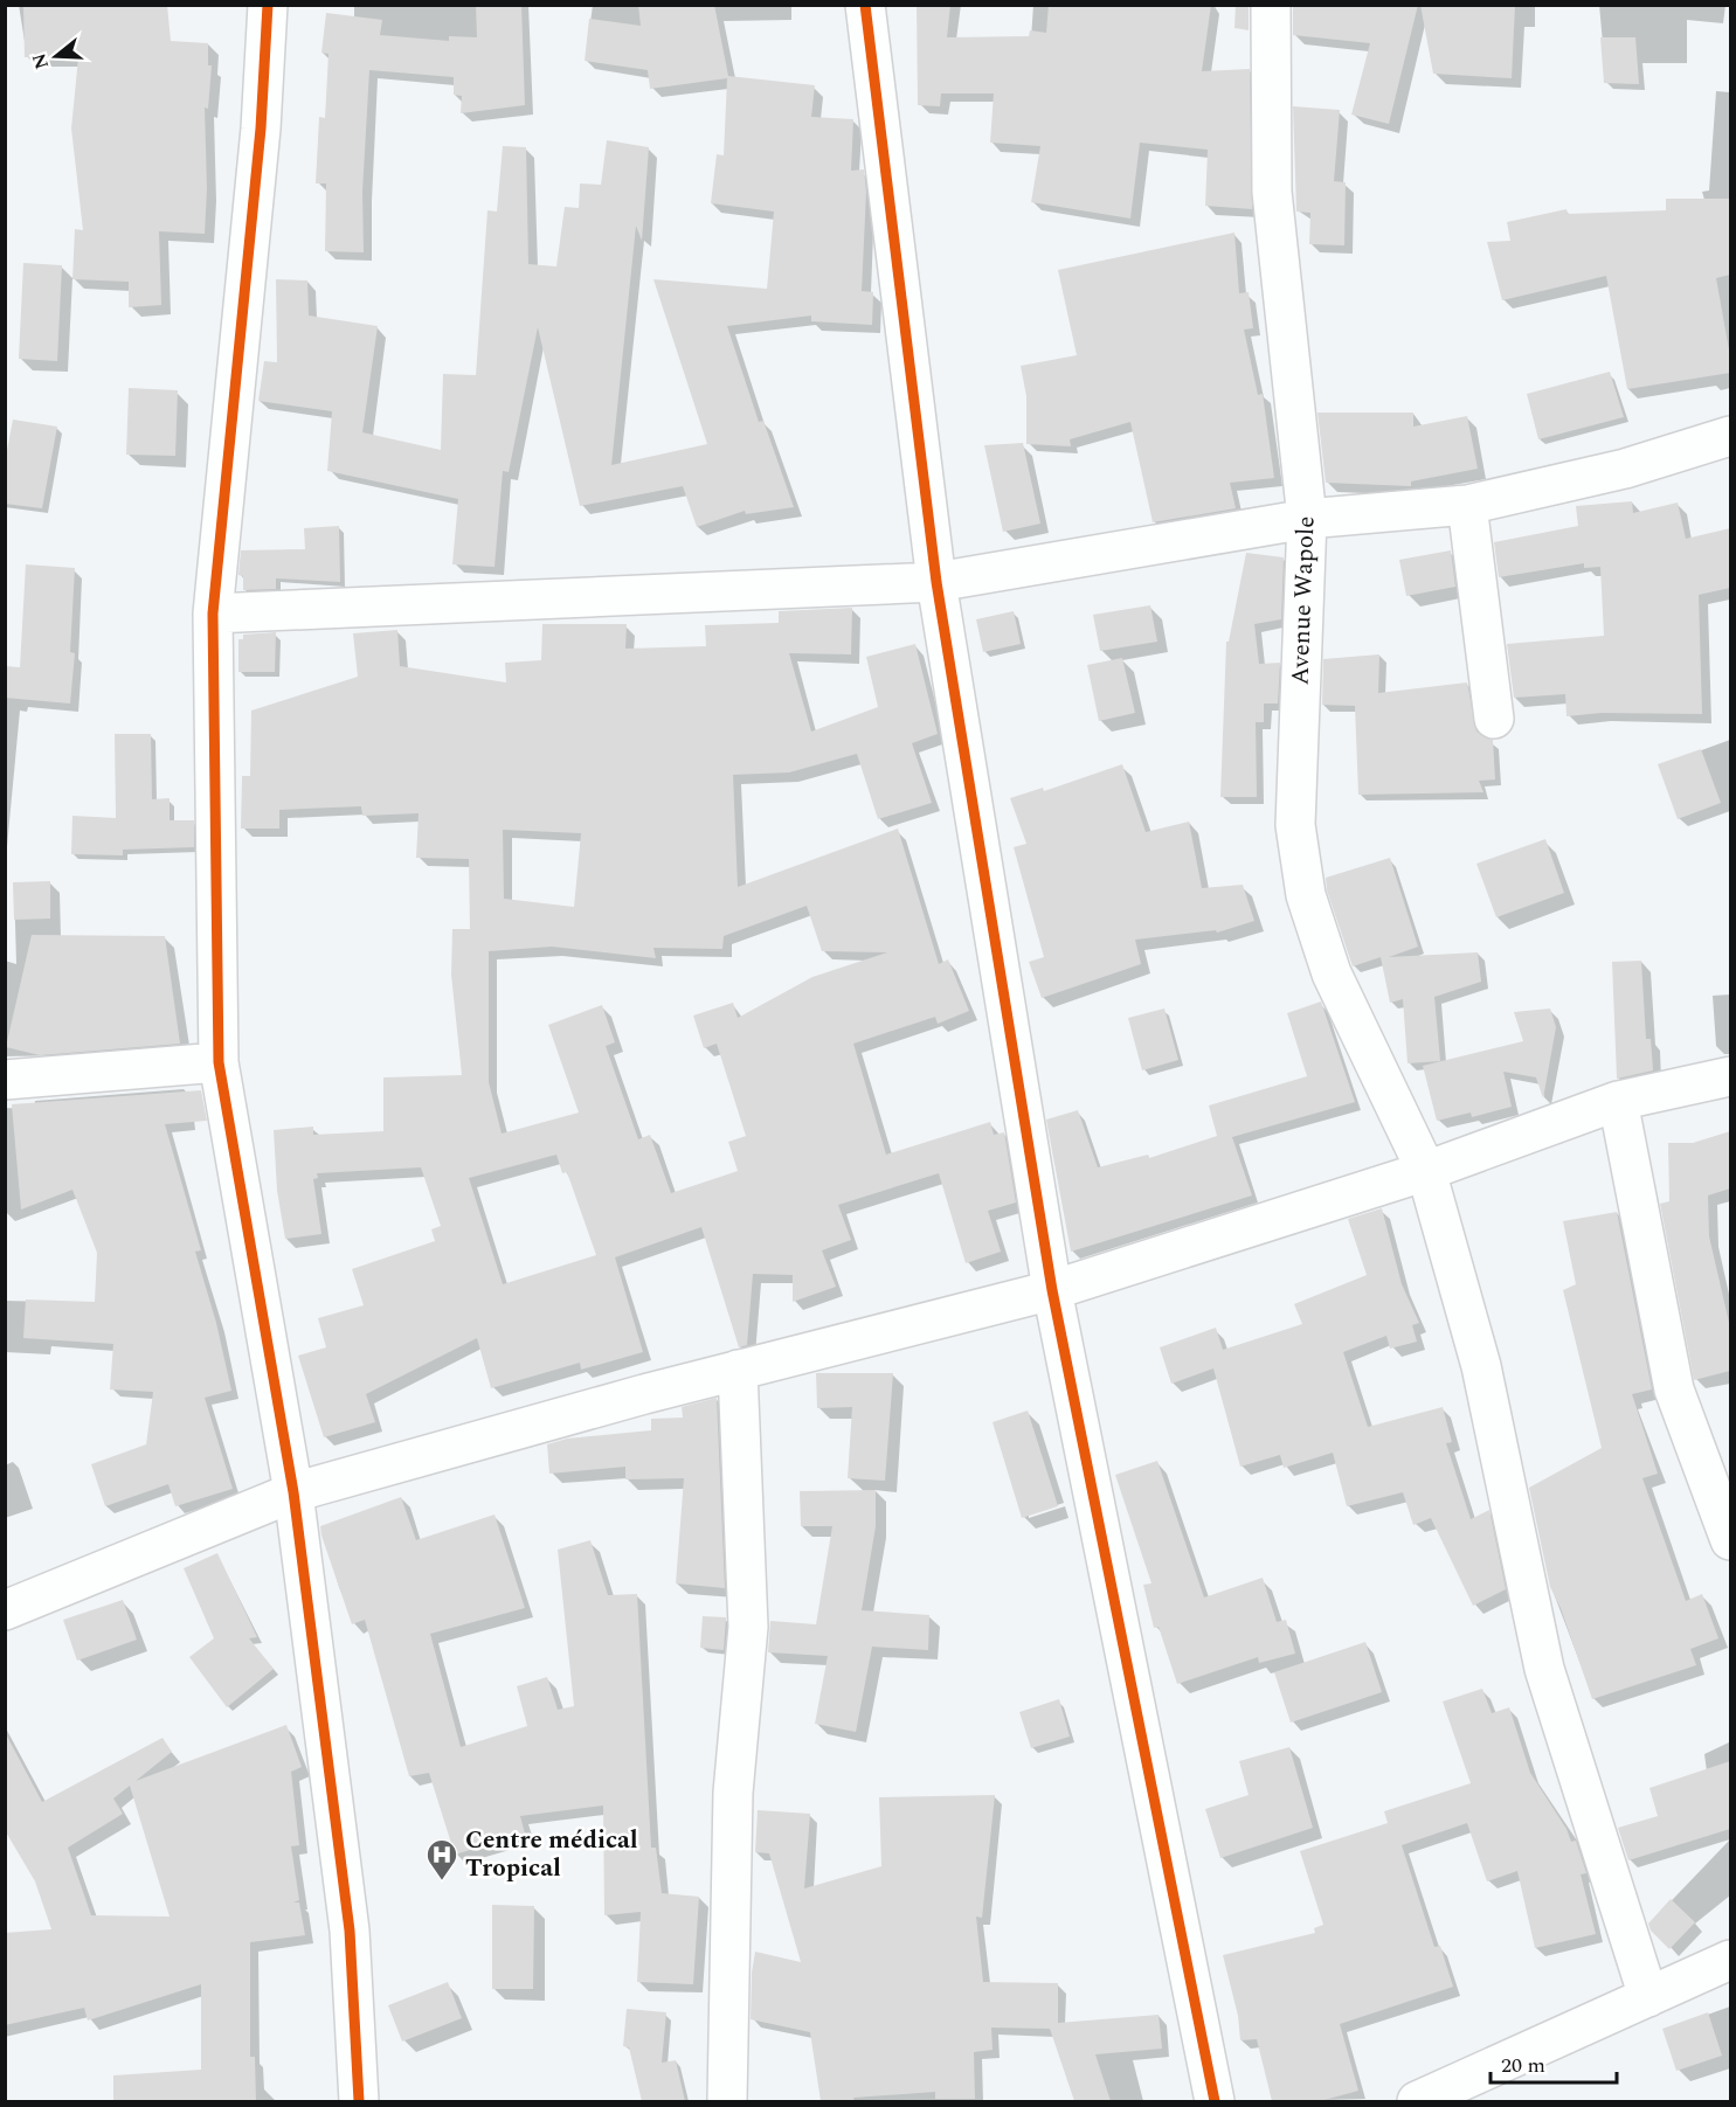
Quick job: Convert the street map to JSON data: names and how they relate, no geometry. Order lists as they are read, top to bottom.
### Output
{
  "streets": {
    "street": ["Avenue Wapole"]
  },
  "places": {
    "hospital": ["Centre médical Tropical"]
  },
  "scale_bar": "20 m",
  "north": "left"
}
